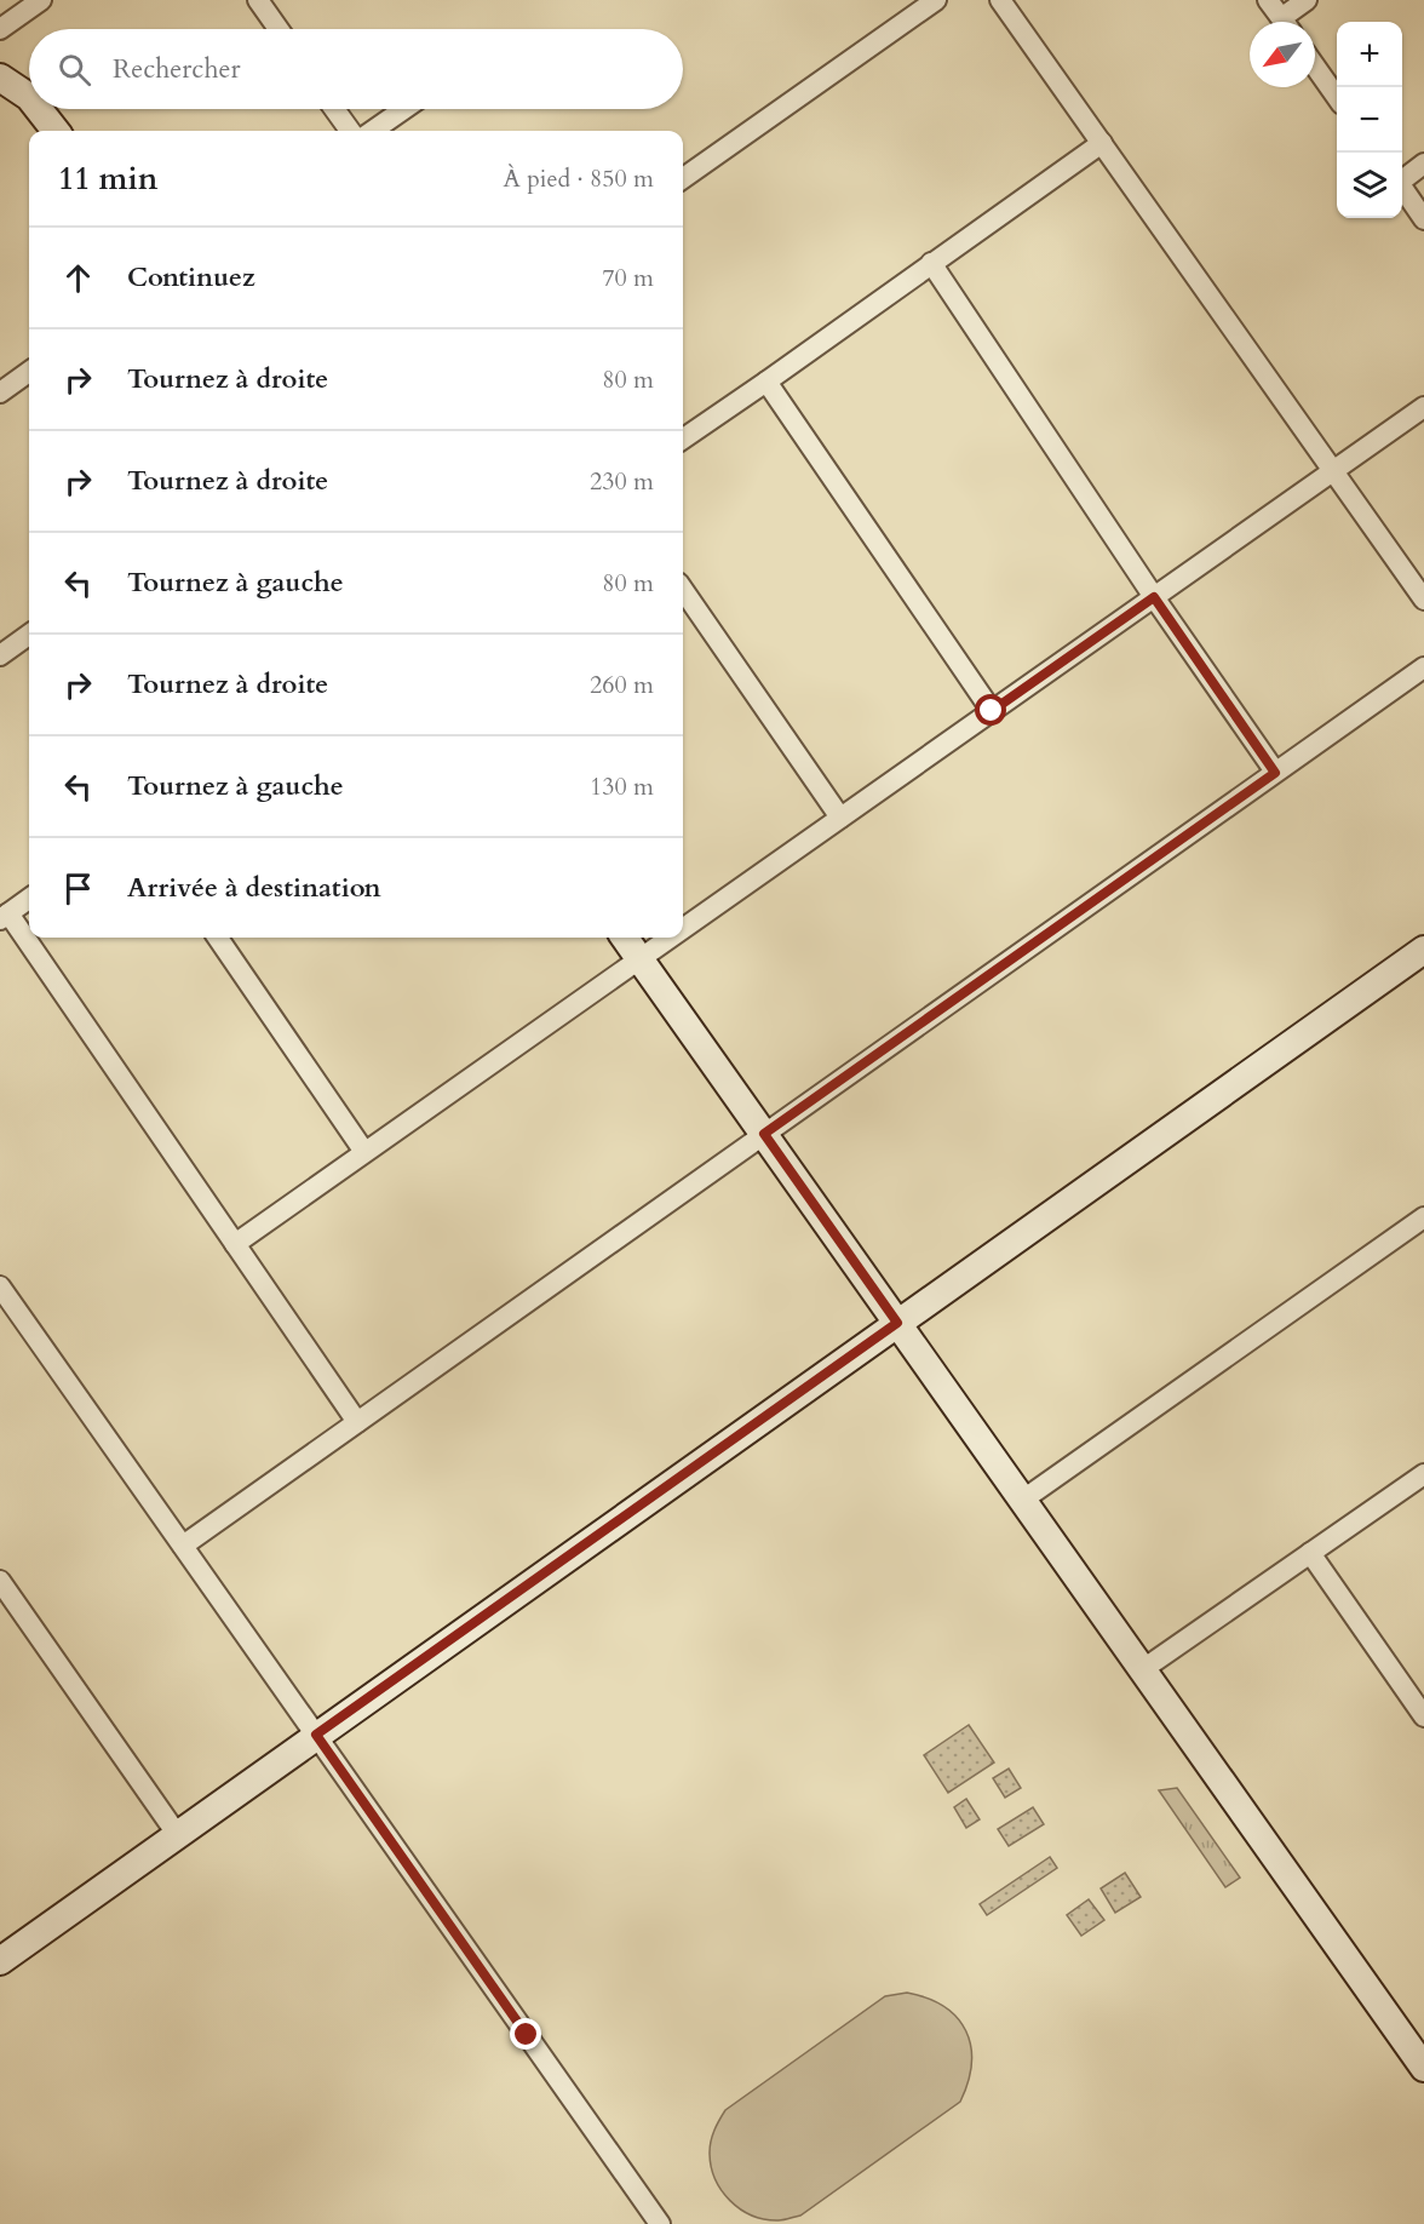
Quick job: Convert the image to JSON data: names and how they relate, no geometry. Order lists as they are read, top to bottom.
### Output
{
  "north": "bottom left",
  "page": {
    "map_buttons": ["+", "−"],
    "search": "Rechercher",
    "heading": ["11 min", "À pied · 850 m"],
    "list": [
      ["Continuez", "70 m"],
      ["Tournez à droite", "80 m"],
      ["Tournez à droite", "230 m"],
      ["Tournez à gauche", "80 m"],
      ["Tournez à droite", "260 m"],
      ["Tournez à gauche", "130 m"],
      "Arrivée à destination"
    ]
  }
}
